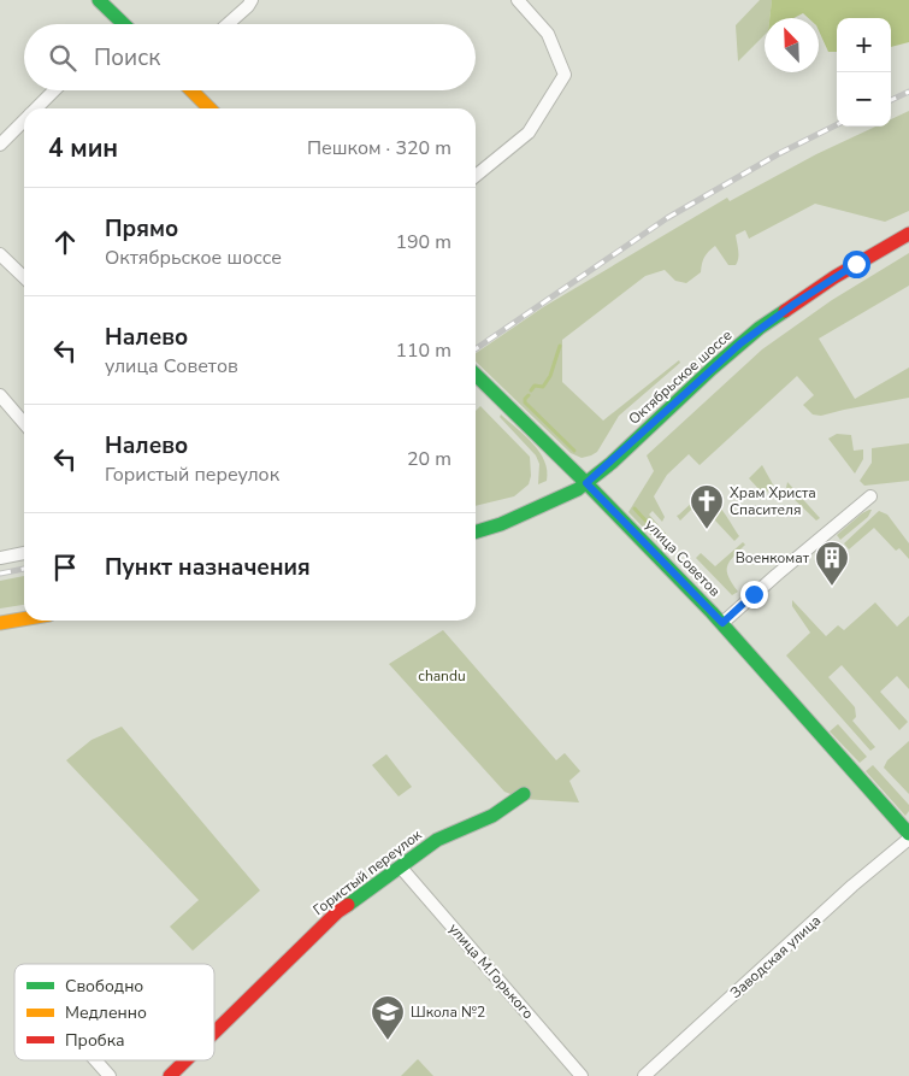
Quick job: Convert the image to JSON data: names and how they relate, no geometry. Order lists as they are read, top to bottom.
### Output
{
  "streets": {
    "street": [
      "Октябрьское шоссе",
      "улица Советов",
      "Гористый переулок",
      "Заводская улица",
      "улица М.Горького"
    ]
  },
  "crossings": [
    ["Октябрьское шоссе", "улица Советов"],
    ["Гористый переулок", "улица М.Горького"]
  ],
  "parks": ["chandu"],
  "places": {
    "church": ["Храм Христа Спасителя"],
    "building": ["Военкомат"],
    "school or university": ["Школа №2"]
  },
  "legend": ["Свободно", "Медленно", "Пробка"],
  "north": "top left",
  "page": {
    "map_buttons": ["+", "−"],
    "search": "Поиск",
    "heading": ["4 мин", "Пешком · 320 m"],
    "list": [
      ["Прямо", "Октябрьское шоссе", "190 m"],
      ["Налево", "улица Советов", "110 m"],
      ["Налево", "Гористый переулок", "20 m"],
      "Пункт назначения"
    ]
  }
}
